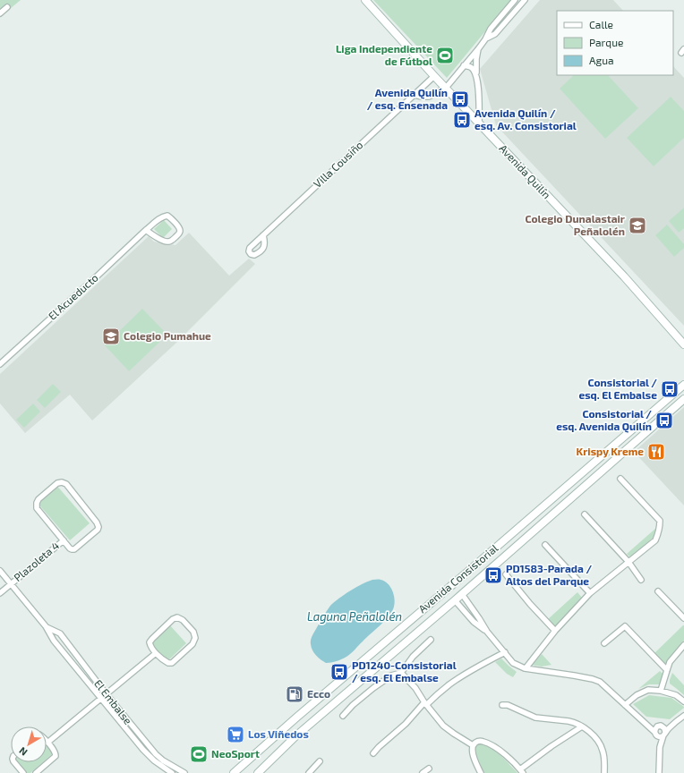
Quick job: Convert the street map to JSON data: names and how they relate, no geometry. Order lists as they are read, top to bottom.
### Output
{
  "streets": {
    "main road": ["Avenida Quilín", "Avenida Consistorial"],
    "street": [
      "Villa Cousiño",
      "El Acueducto",
      "Plazoleta 4",
      "El Embalse"
    ]
  },
  "crossings": [
    ["Villa Cousiño", "Avenida Quilín"],
    ["Plazoleta 4", "El Embalse"]
  ],
  "water": ["Laguna Peñalolén"],
  "places": {
    "sports": ["Liga Independiente de Fútbol", "NeoSport"],
    "bus stop": [
      "Avenida Quilín / esq. Ensenada",
      "Avenida Quilín / esq. Av. Consistorial",
      "Consistorial / esq. El Embalse",
      "Consistorial / esq. Avenida Quilín",
      "PD1583-Parada / Altos del Parque",
      "PD1240-Consistorial / esq. El Embalse"
    ],
    "school or university": ["Colegio Dunalastair Peñalolén", "Colegio Pumahue"],
    "restaurant": ["Krispy Kreme"],
    "fuel station": ["Ecco"],
    "supermarket": ["Los Viñedos"]
  },
  "legend": ["Calle", "Parque", "Agua"],
  "north": "bottom left"
}
